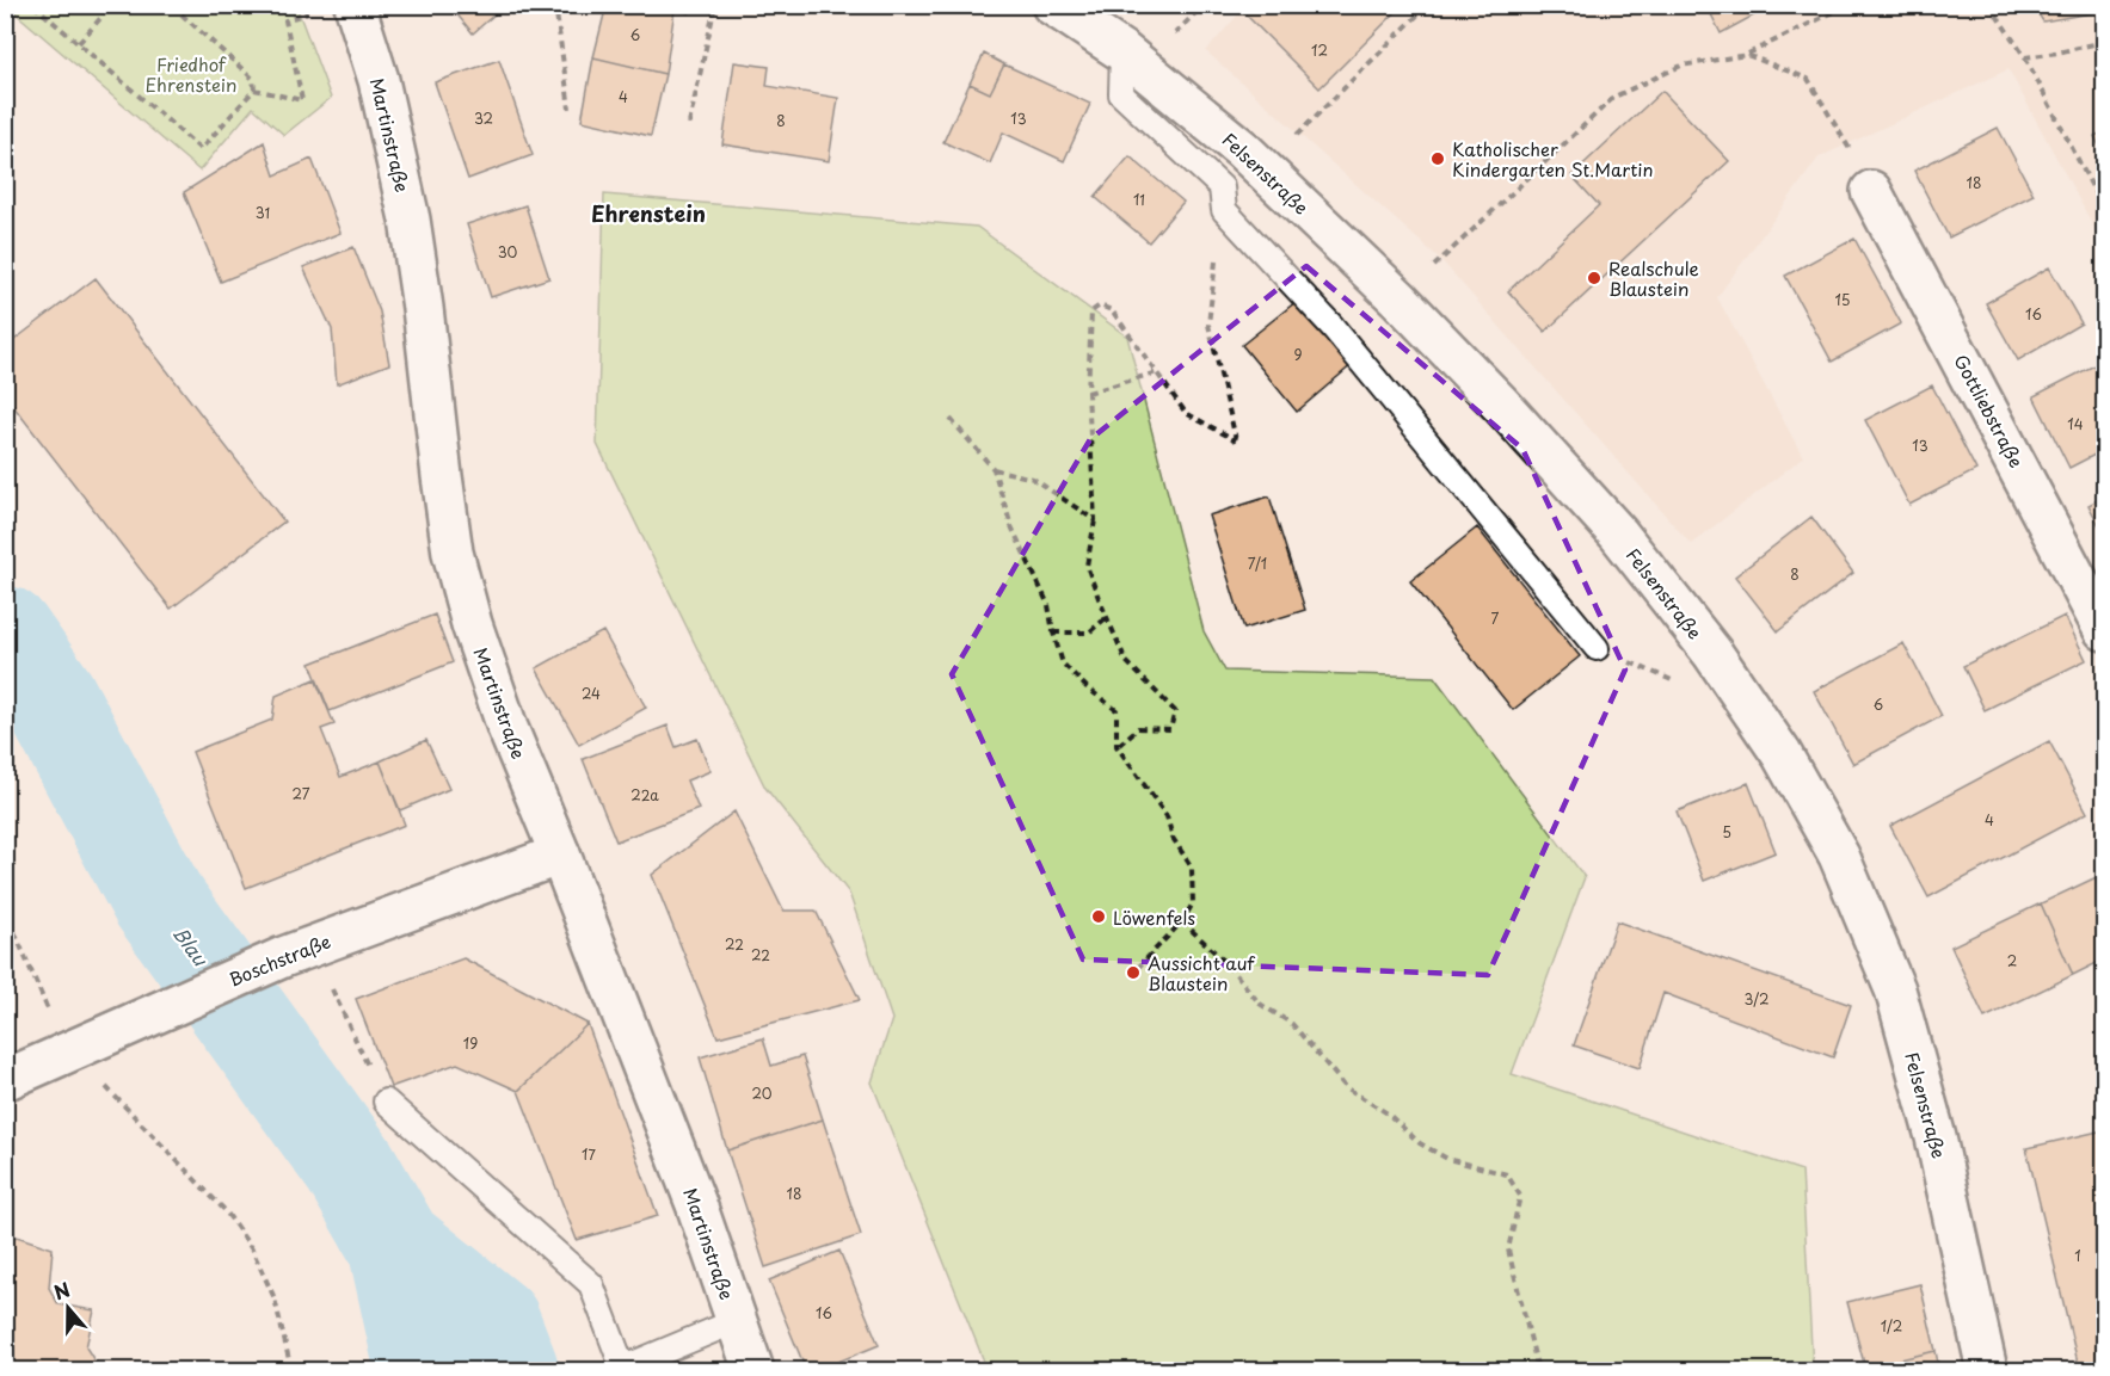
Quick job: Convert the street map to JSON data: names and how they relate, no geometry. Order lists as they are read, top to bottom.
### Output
{
  "streets": {
    "street": [
      "Martinstraße",
      "Felsenstraße",
      "Gottliebstraße",
      "Boschstraße"
    ]
  },
  "crossings": [
    ["Martinstraße", "Boschstraße"]
  ],
  "districts": ["Ehrenstein"],
  "water": ["Blau"],
  "parks": ["Friedhof Ehrenstein"],
  "places": [
    "Katholischer Kindergarten St.Martin",
    "Realschule Blaustein",
    "Löwenfels",
    "Aussicht auf Blaustein"
  ],
  "house_numbers": [
    "6",
    "12",
    "4",
    "32",
    "13",
    "8",
    "18",
    "11",
    "31",
    "30",
    "15",
    "16",
    "9",
    "14",
    "13",
    "7/1",
    "8",
    "7",
    "24",
    "6",
    "27",
    "22a",
    "4",
    "5",
    "22",
    "22",
    "2",
    "3/2",
    "19",
    "20",
    "17",
    "18",
    "1",
    "16",
    "1/2"
  ],
  "north": "top"
}
